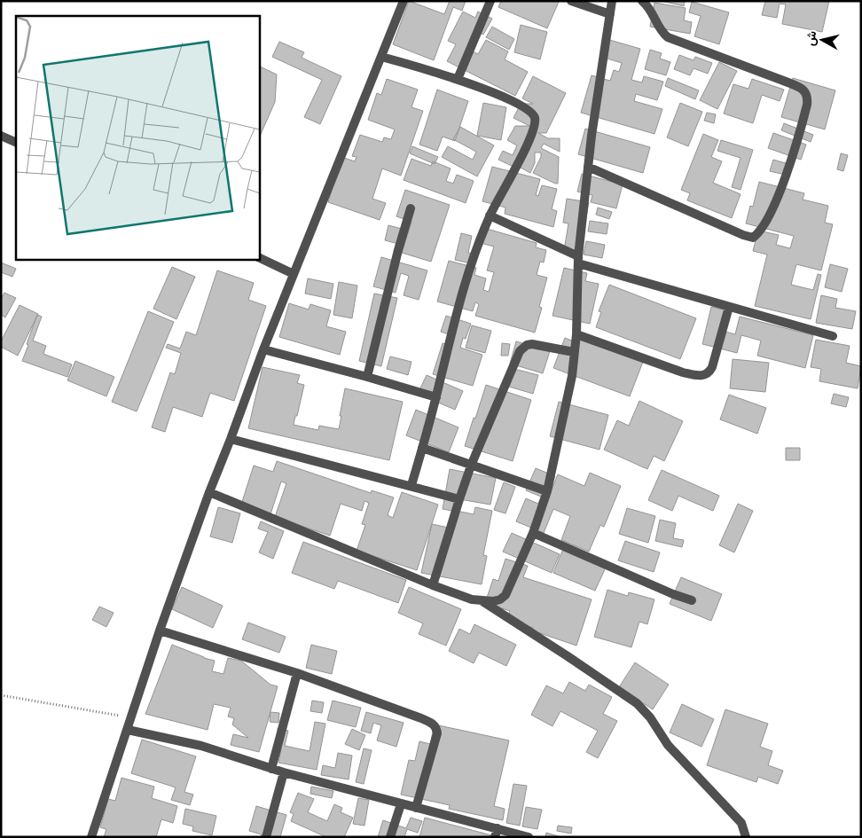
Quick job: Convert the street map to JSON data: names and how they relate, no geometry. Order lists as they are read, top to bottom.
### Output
{
  "north": "left"
}
